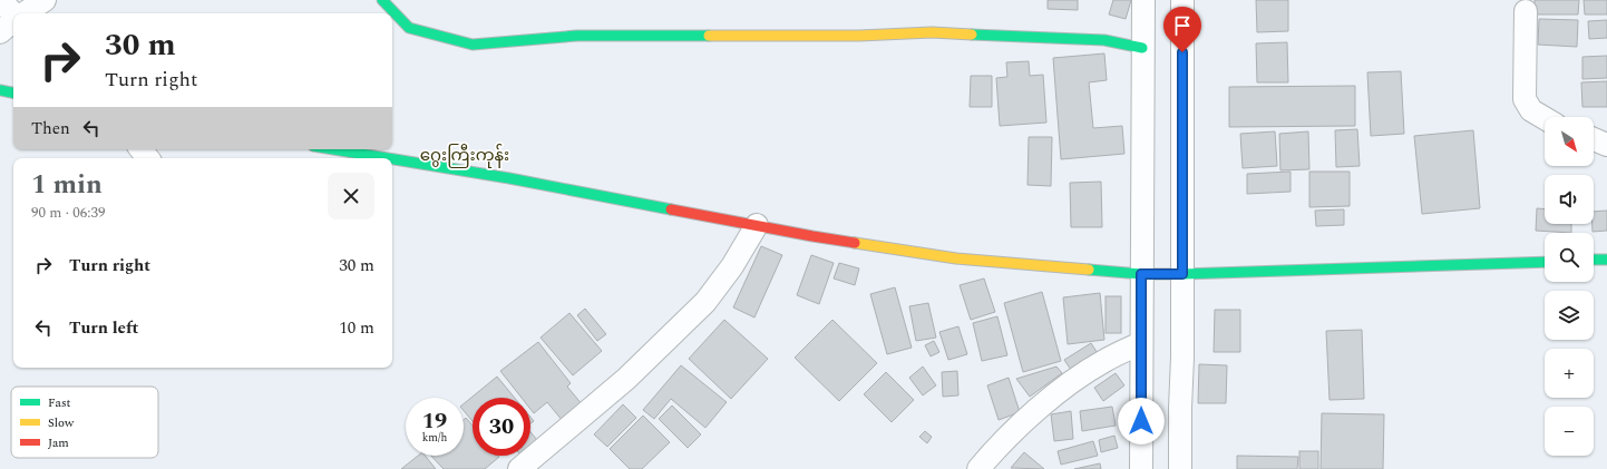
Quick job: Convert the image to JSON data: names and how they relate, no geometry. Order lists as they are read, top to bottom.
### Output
{
  "districts": ["ဂွေးကြီးကုန်း"],
  "legend": ["Fast", "Slow", "Jam"],
  "north": "bottom right",
  "page": {
    "turn": ["30 m", "Turn right"],
    "then": "Then",
    "map_buttons": ["+", "−"],
    "heading": ["1 min", "90 m · 06:39"],
    "list": [
      {
        "name": "Turn right",
        "value": "30 m"
      },
      {
        "name": "Turn left",
        "value": "10 m"
      }
    ],
    "speed": "19 km/h",
    "limit": "30"
  }
}
